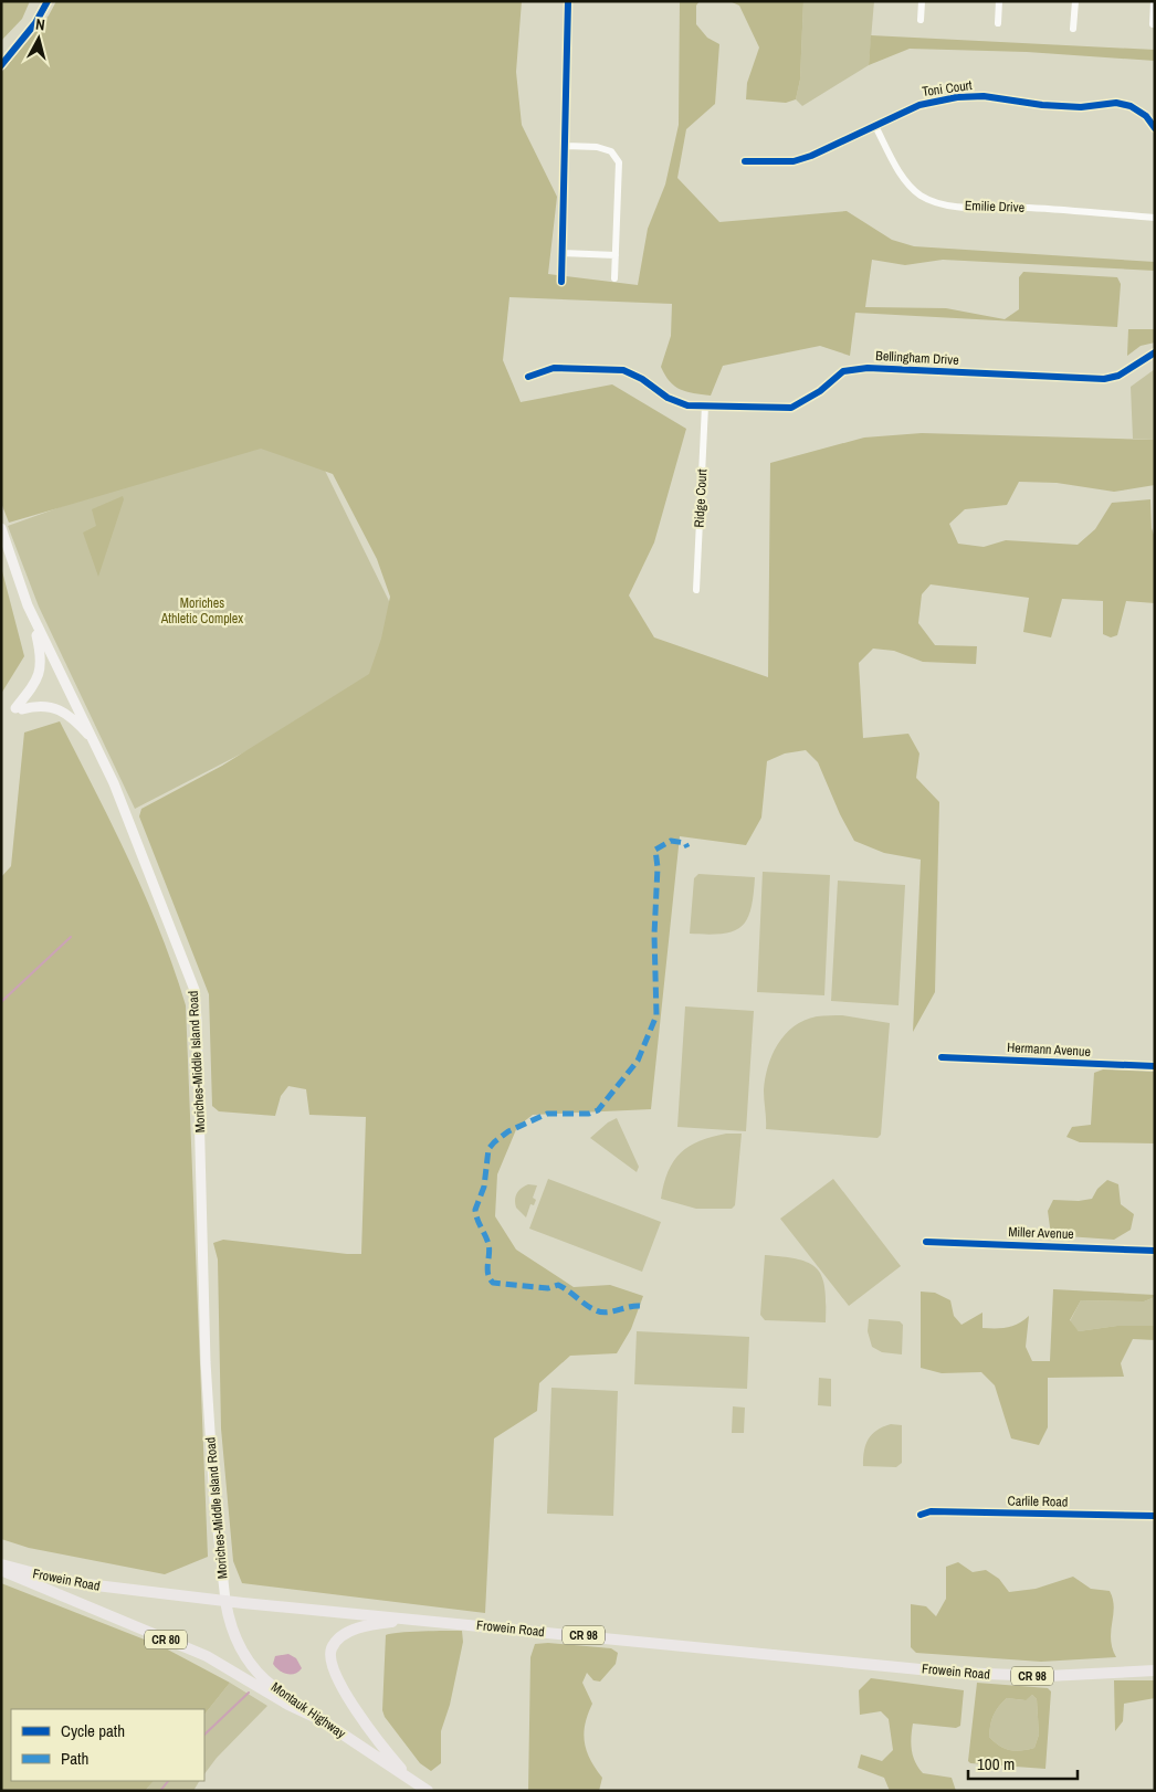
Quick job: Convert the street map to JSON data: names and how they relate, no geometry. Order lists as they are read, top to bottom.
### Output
{
  "streets": {
    "main road": [
      "Moriches-Middle Island Road",
      "Frowein Road",
      "CR 98",
      "CR 80",
      "Montauk Highway"
    ],
    "street": [
      "Toni Court",
      "Emilie Drive",
      "Bellingham Drive",
      "Ridge Court",
      "Hermann Avenue",
      "Miller Avenue",
      "Carlile Road"
    ]
  },
  "crossings": [
    ["Toni Court", "Emilie Drive"],
    ["Bellingham Drive", "Ridge Court"],
    ["Moriches-Middle Island Road", "Frowein Road"],
    ["Moriches-Middle Island Road", "Montauk Highway"],
    ["Frowein Road", "Montauk Highway"],
    ["CR 80", "Montauk Highway"]
  ],
  "parks": ["Moriches Athletic Complex"],
  "legend": ["Cycle path", "Path"],
  "scale_bar": "100 m",
  "north": "top"
}
